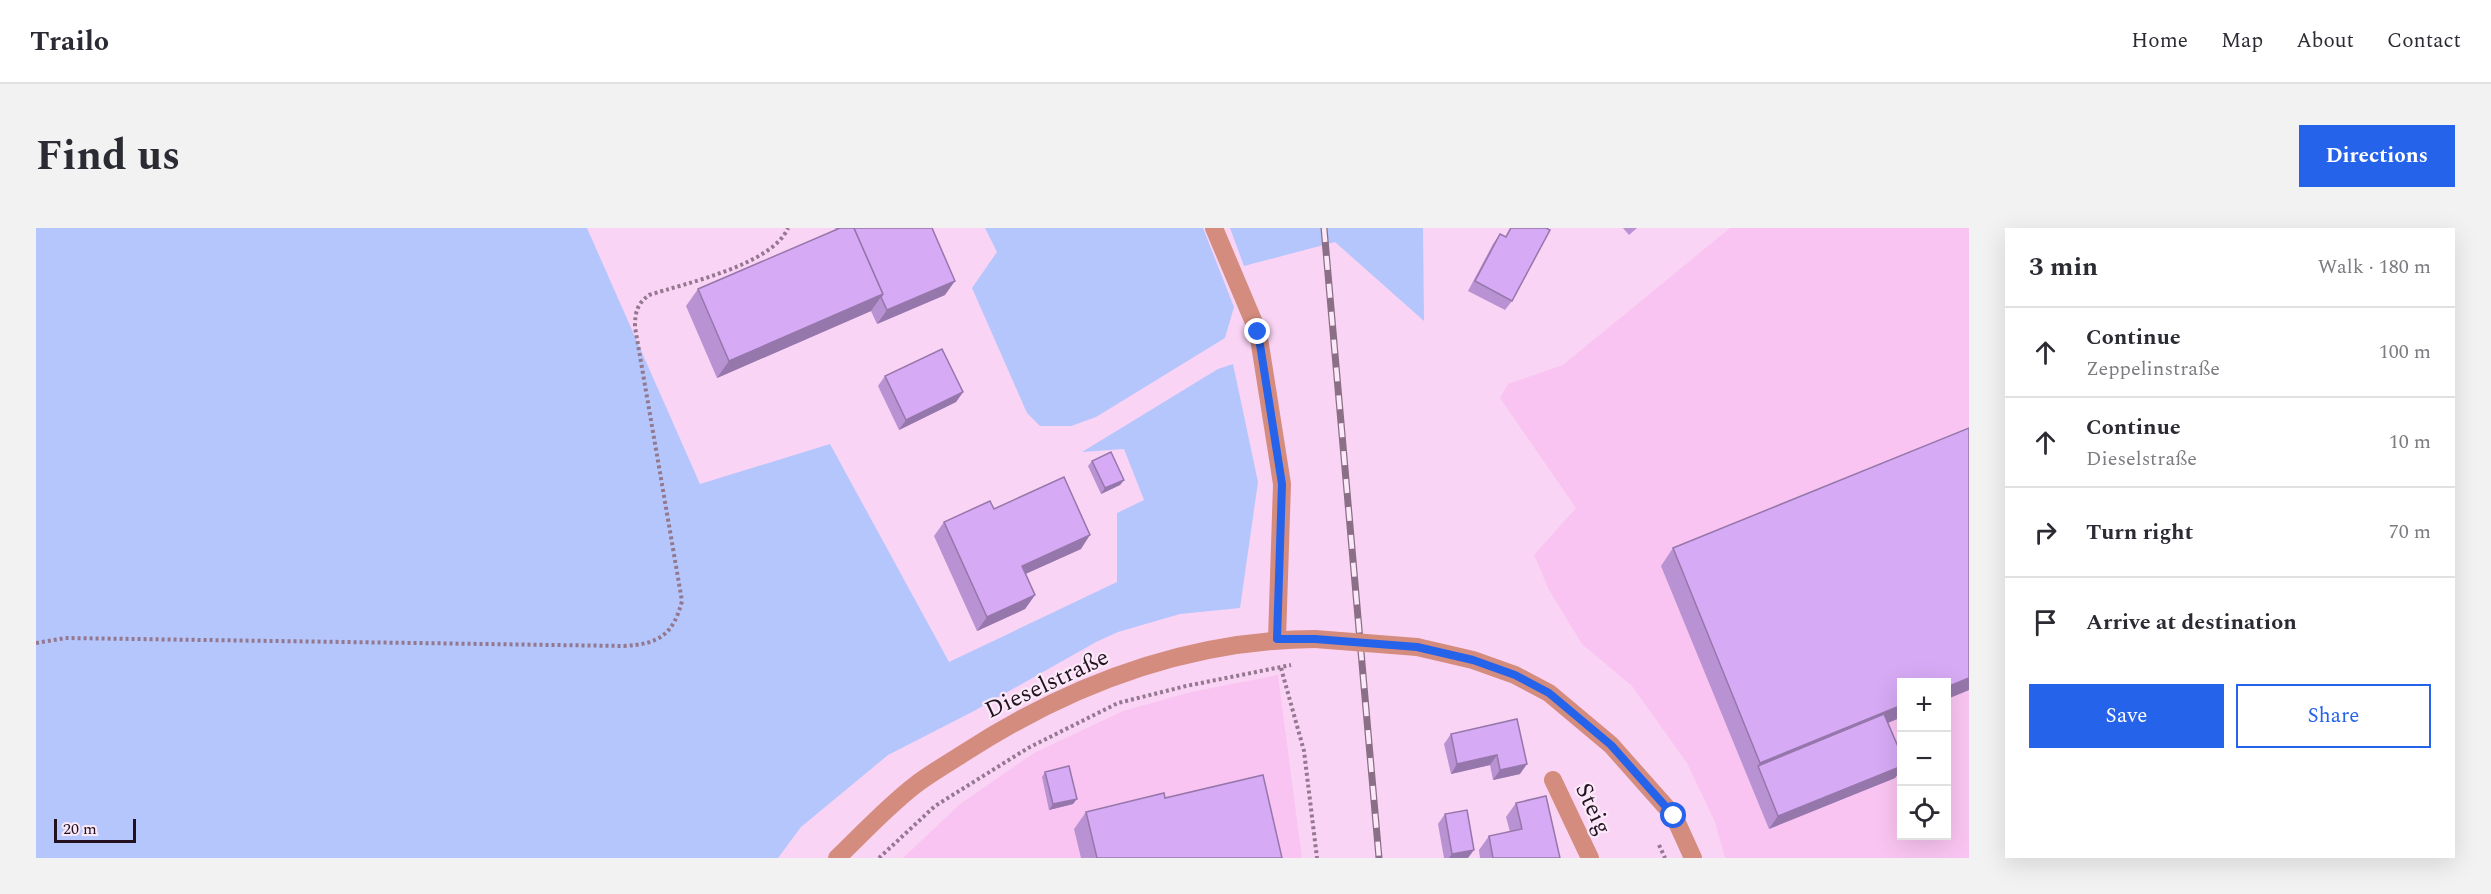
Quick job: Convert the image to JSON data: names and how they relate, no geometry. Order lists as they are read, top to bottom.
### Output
{
  "streets": {
    "street": ["Dieselstraße", "Steig"]
  },
  "scale_bar": "20 m",
  "page": {
    "header": "Trailo",
    "nav": [
      "Home",
      "Map",
      "About",
      "Contact"
    ],
    "title": "Find us",
    "buttons": [
      "Directions",
      ["Save", "Share"]
    ],
    "heading": ["3 min", "Walk · 180 m"],
    "list": [
      ["Continue", "Zeppelinstraße", "100 m"],
      ["Continue", "Dieselstraße", "10 m"],
      ["Turn right", "70 m"],
      "Arrive at destination"
    ],
    "map_buttons": ["+", "−"],
    "scale": "20 m"
  }
}
